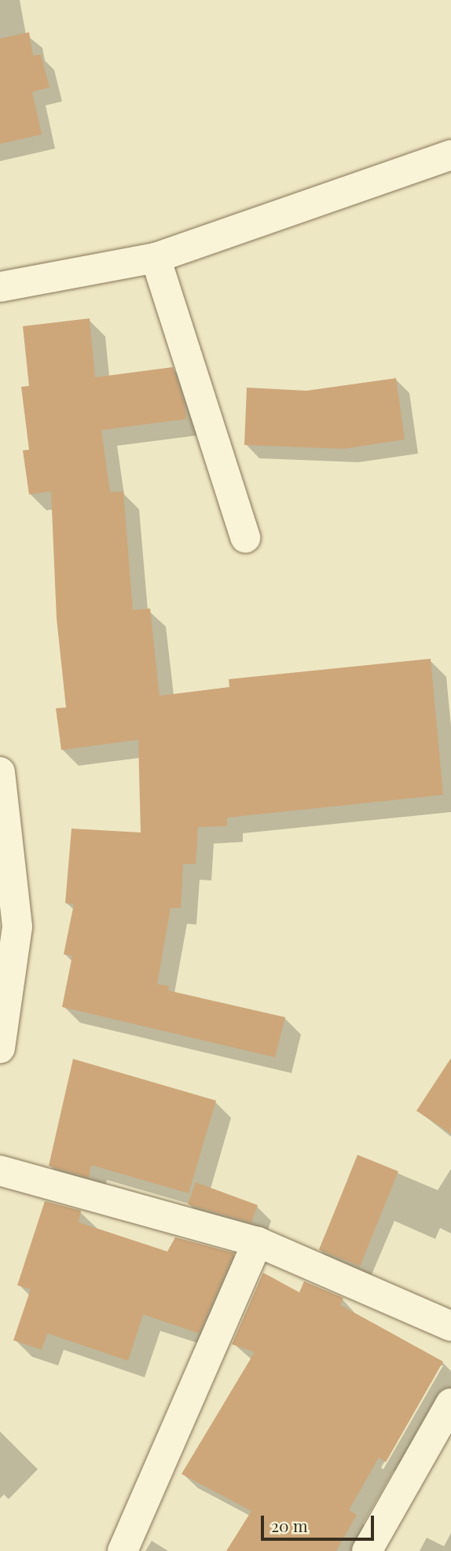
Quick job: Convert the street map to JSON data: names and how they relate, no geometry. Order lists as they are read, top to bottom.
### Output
{
  "scale_bar": "20 m"
}
